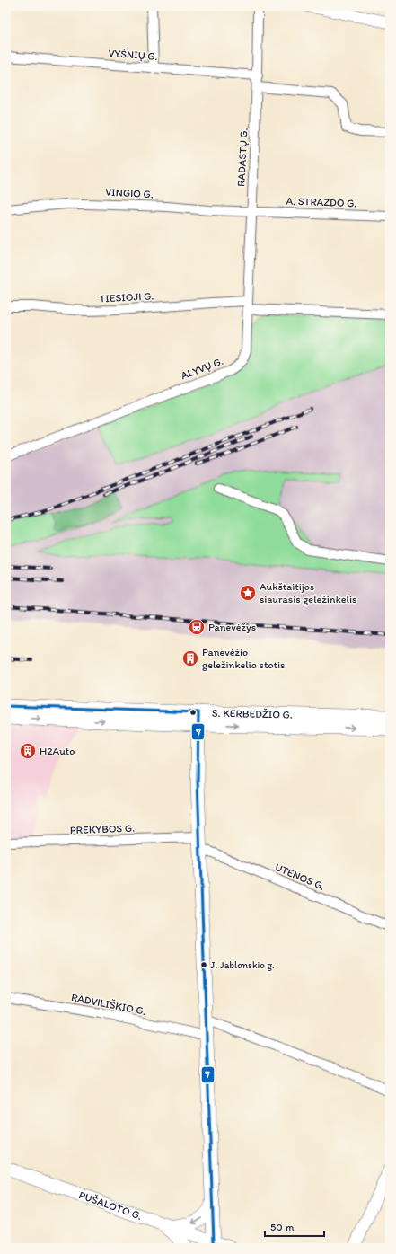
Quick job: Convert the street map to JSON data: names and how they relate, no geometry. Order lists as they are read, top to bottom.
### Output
{
  "streets": {
    "main road": ["S. KERBEDŽIO G.", "PUŠALOTO G."],
    "street": [
      "VYŠNIŲ G.",
      "RADASTŲ G.",
      "VINGIO G.",
      "A. STRAZDO G.",
      "TIESIOJI G.",
      "ALYVŲ G.",
      "PREKYBOS G.",
      "UTENOS G.",
      "RADVILIŠKIO G."
    ]
  },
  "crossings": [
    ["VYŠNIŲ G.", "RADASTŲ G."],
    ["RADASTŲ G.", "VINGIO G."],
    ["RADASTŲ G.", "A. STRAZDO G."],
    ["RADASTŲ G.", "TIESIOJI G."],
    ["RADASTŲ G.", "ALYVŲ G."],
    ["VINGIO G.", "A. STRAZDO G."],
    ["TIESIOJI G.", "ALYVŲ G."]
  ],
  "places": {
    "place": ["Aukštaitijos siaurasis geležinkelis"],
    "station": ["Panevėžys"],
    "building": ["Panevėžio geležinkelio stotis", "H2Auto"],
    "other": ["J. Jablonskio g."]
  },
  "lines": ["transit line 7"],
  "scale_bar": "50 m"
}
